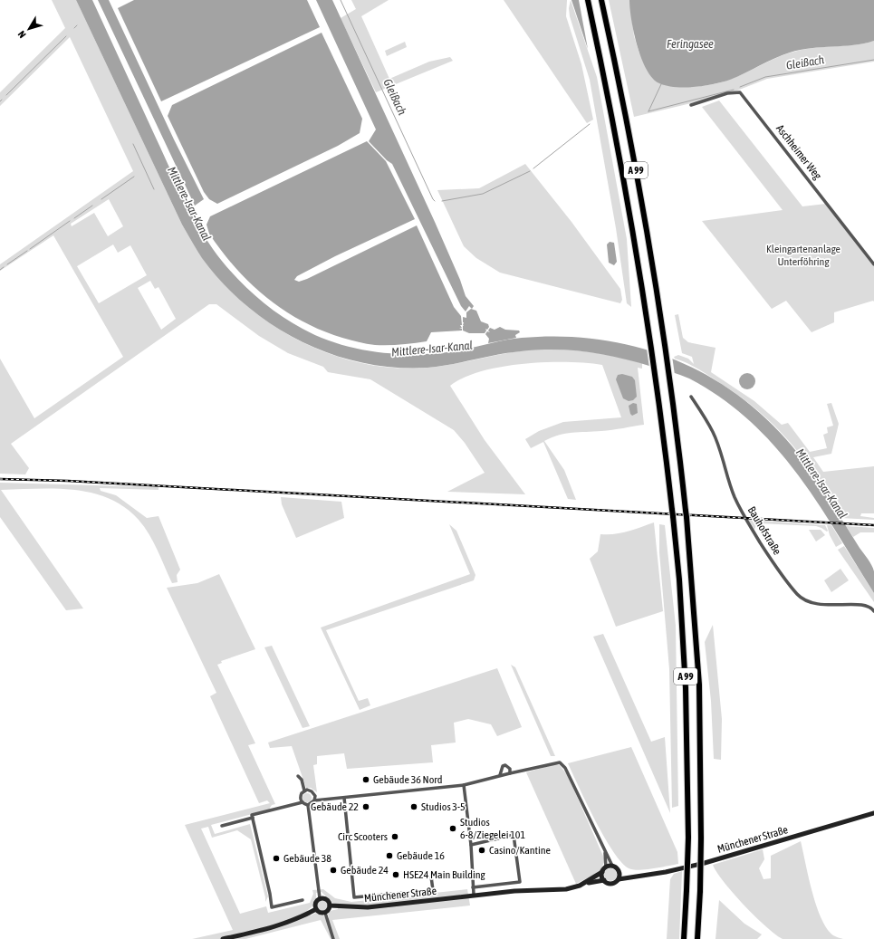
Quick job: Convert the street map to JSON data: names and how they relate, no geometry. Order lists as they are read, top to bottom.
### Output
{
  "streets": {
    "highway": ["A 99"],
    "main road": ["Münchener Straße"],
    "street": ["Aschheimer Weg", "Bauhofstraße"]
  },
  "water": ["Feringasee", "Gleißach", "Mittlere-Isar-Kanal"],
  "parks": ["Kleingartenanlage Unterföhring"],
  "places": [
    "Gebäude 36 Nord",
    "Gebäude 22",
    "Studios 3-5",
    "Studios 6-8/Ziegelei 101",
    "Circ Scooters",
    "Casino/Kantine",
    "Gebäude 16",
    "Gebäude 38",
    "Gebäude 24",
    "HSE24 Main Building"
  ],
  "north": "bottom left"
}
